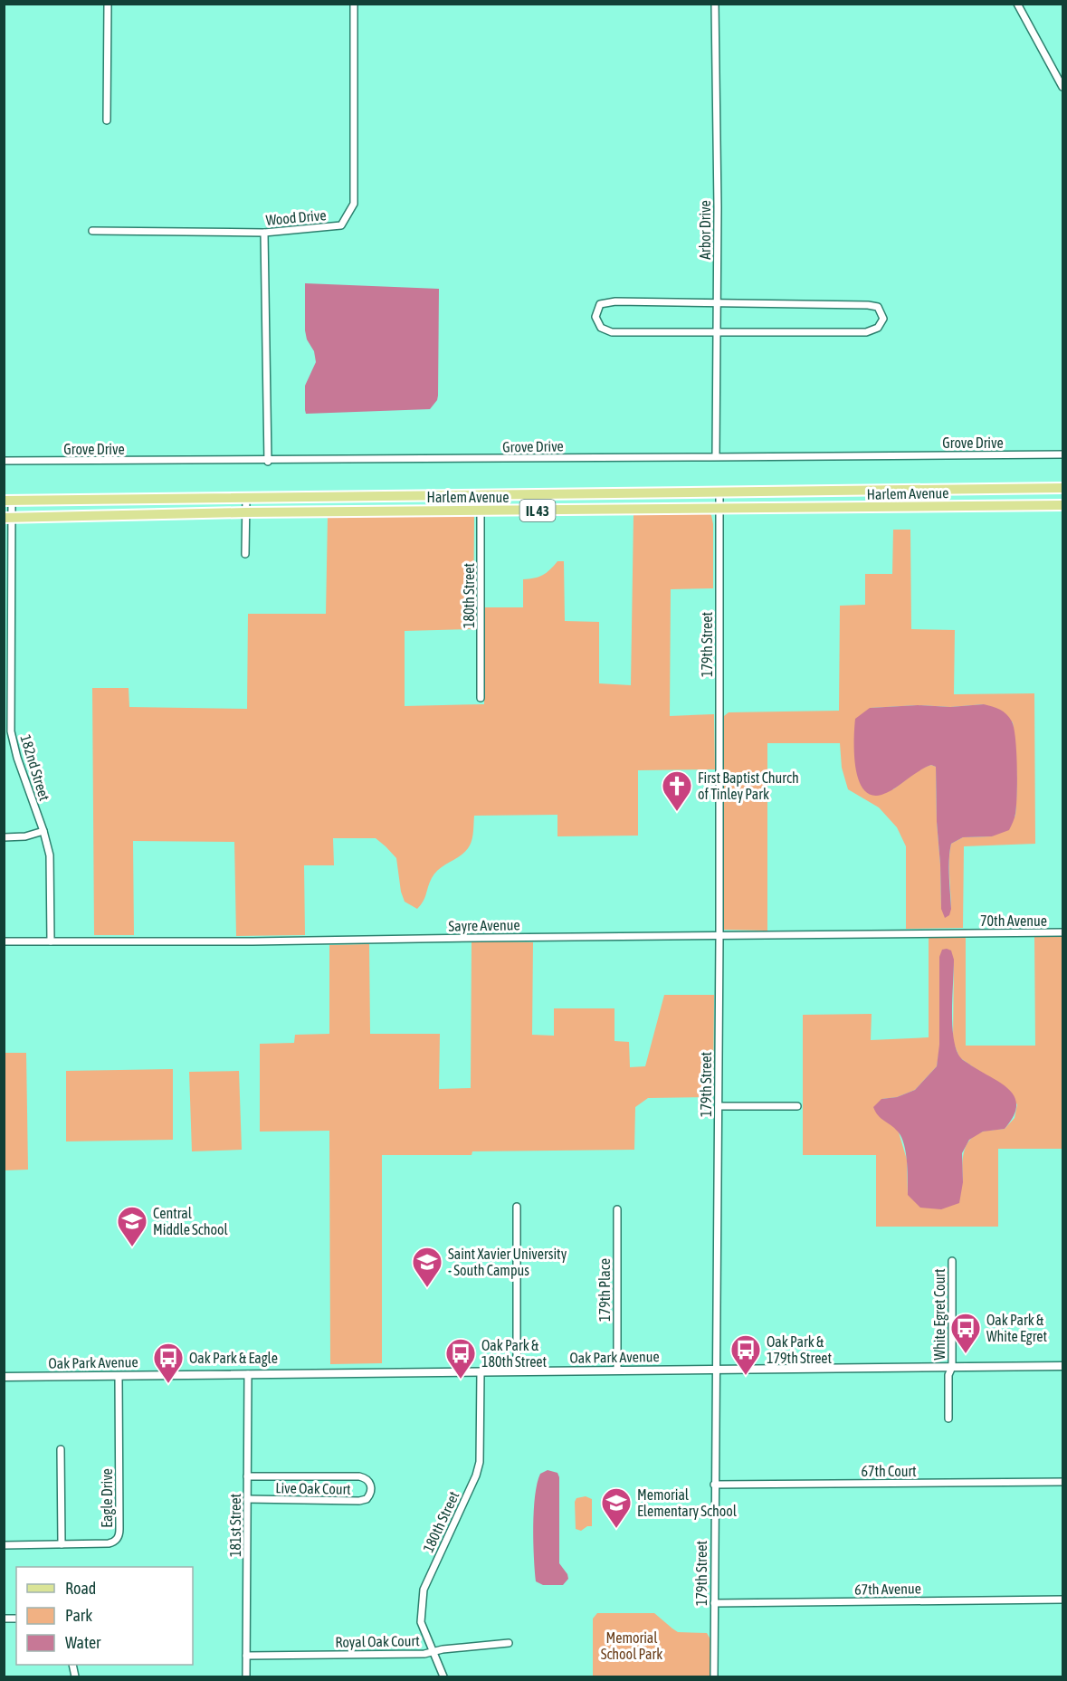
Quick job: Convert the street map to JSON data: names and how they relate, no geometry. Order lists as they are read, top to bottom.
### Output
{
  "streets": {
    "main road": ["Harlem Avenue", "IL 43"],
    "street": [
      "Wood Drive",
      "Arbor Drive",
      "Grove Drive",
      "180th Street",
      "179th Street",
      "182nd Street",
      "70th Avenue",
      "Sayre Avenue",
      "179th Place",
      "White Egret Court",
      "Oak Park Avenue",
      "67th Court",
      "Live Oak Court",
      "Eagle Drive",
      "181st Street",
      "67th Avenue",
      "Royal Oak Court"
    ]
  },
  "crossings": [
    ["Arbor Drive", "Grove Drive"],
    ["Harlem Avenue", "180th Street"],
    ["Harlem Avenue", "179th Street"],
    ["Harlem Avenue", "182nd Street"],
    ["180th Street", "Oak Park Avenue"],
    ["180th Street", "Royal Oak Court"],
    ["179th Street", "Sayre Avenue"],
    ["179th Street", "Oak Park Avenue"],
    ["179th Street", "67th Court"],
    ["179th Street", "67th Avenue"],
    ["182nd Street", "Sayre Avenue"],
    ["70th Avenue", "Sayre Avenue"],
    ["179th Place", "Oak Park Avenue"],
    ["White Egret Court", "Oak Park Avenue"],
    ["Oak Park Avenue", "Eagle Drive"],
    ["Oak Park Avenue", "181st Street"],
    ["Live Oak Court", "181st Street"],
    ["181st Street", "Royal Oak Court"]
  ],
  "parks": ["Memorial School Park"],
  "places": {
    "church": ["First Baptist Church of Tinley Park"],
    "school or university": ["Central Middle School", "Saint Xavier University - South Campus", "Memorial Elementary School"],
    "bus stop": [
      "Oak Park & White Egret",
      "Oak Park & 179th Street",
      "Oak Park & 180th Street",
      "Oak Park & Eagle"
    ]
  },
  "legend": ["Road", "Park", "Water"]
}
